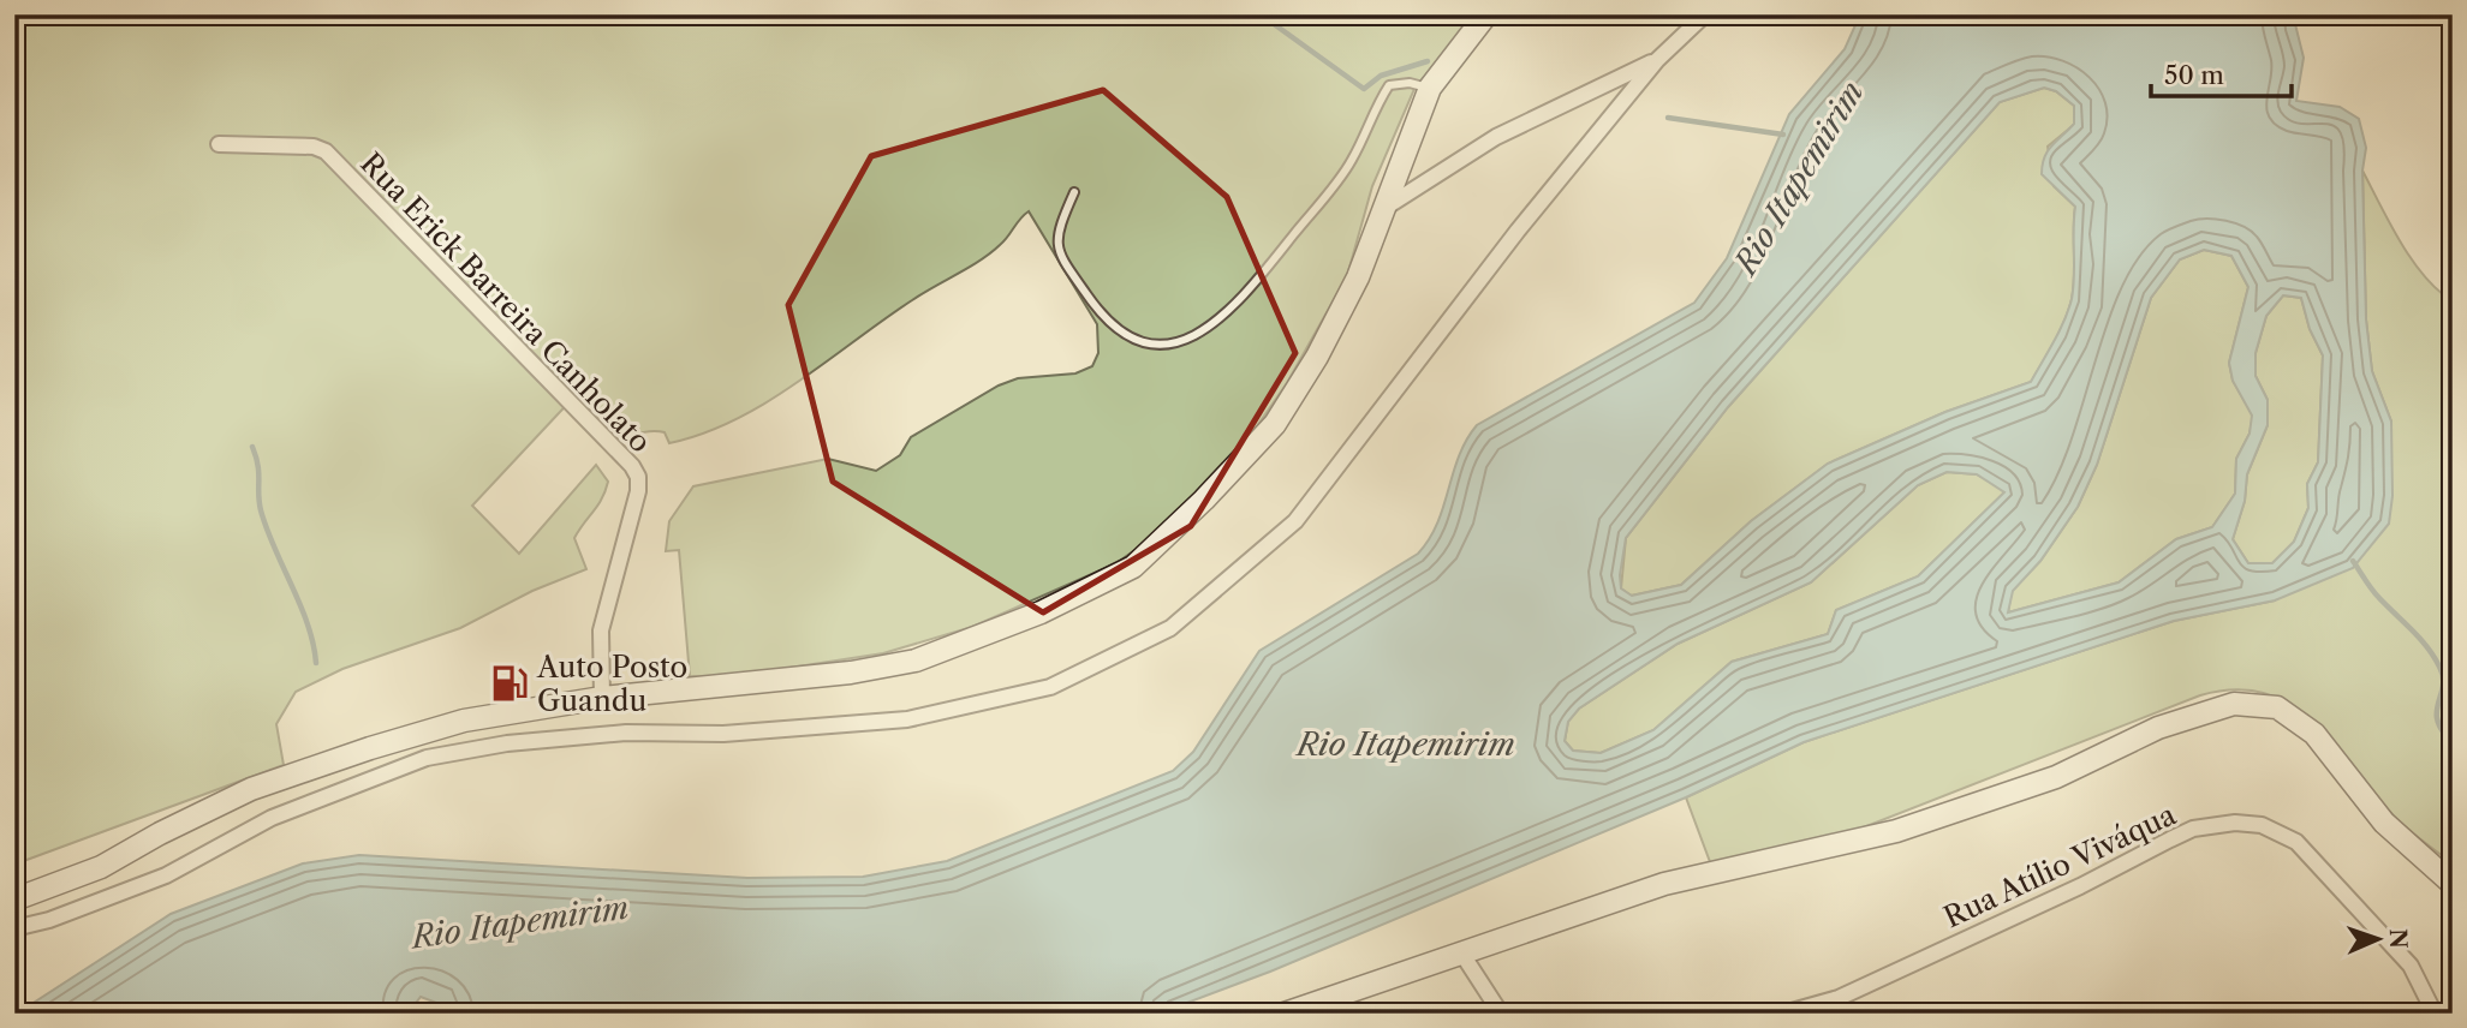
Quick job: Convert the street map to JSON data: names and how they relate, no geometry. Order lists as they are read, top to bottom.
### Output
{
  "streets": {
    "street": ["Rua Erick Barreira Canholato", "Rua Atílio Viváqua"]
  },
  "water": ["Rio Itapemirim"],
  "places": {
    "fuel station": ["Auto Posto Guandu"]
  },
  "scale_bar": "50 m",
  "north": "right"
}
